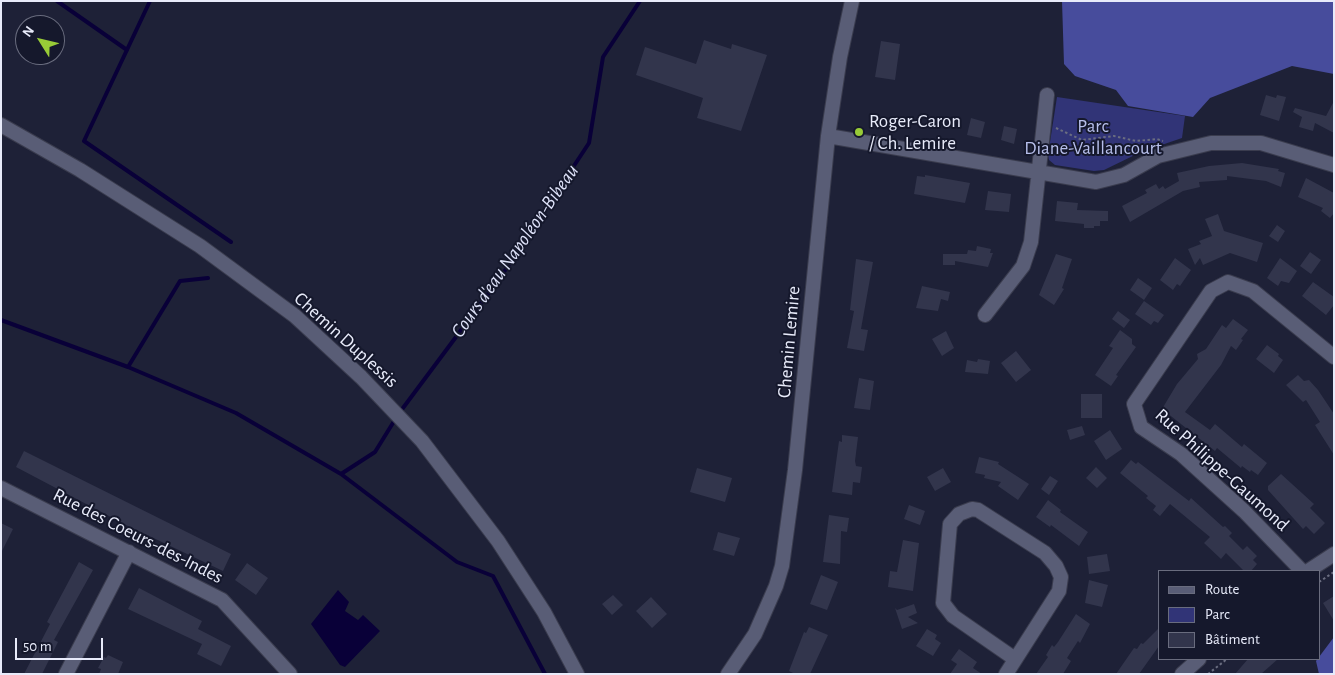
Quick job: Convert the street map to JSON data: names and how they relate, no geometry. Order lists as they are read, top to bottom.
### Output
{
  "streets": {
    "street": [
      "Chemin Duplessis",
      "Chemin Lemire",
      "Rue Philippe-Gaumond",
      "Rue des Coeurs-des-Indes"
    ]
  },
  "water": ["Cours d'eau Napoléon-Bibeau"],
  "parks": ["Parc Diane-Vaillancourt"],
  "places": ["Roger-Caron / Ch. Lemire"],
  "legend": ["Route", "Parc", "Bâtiment"],
  "scale_bar": "50 m",
  "north": "top left"
}
